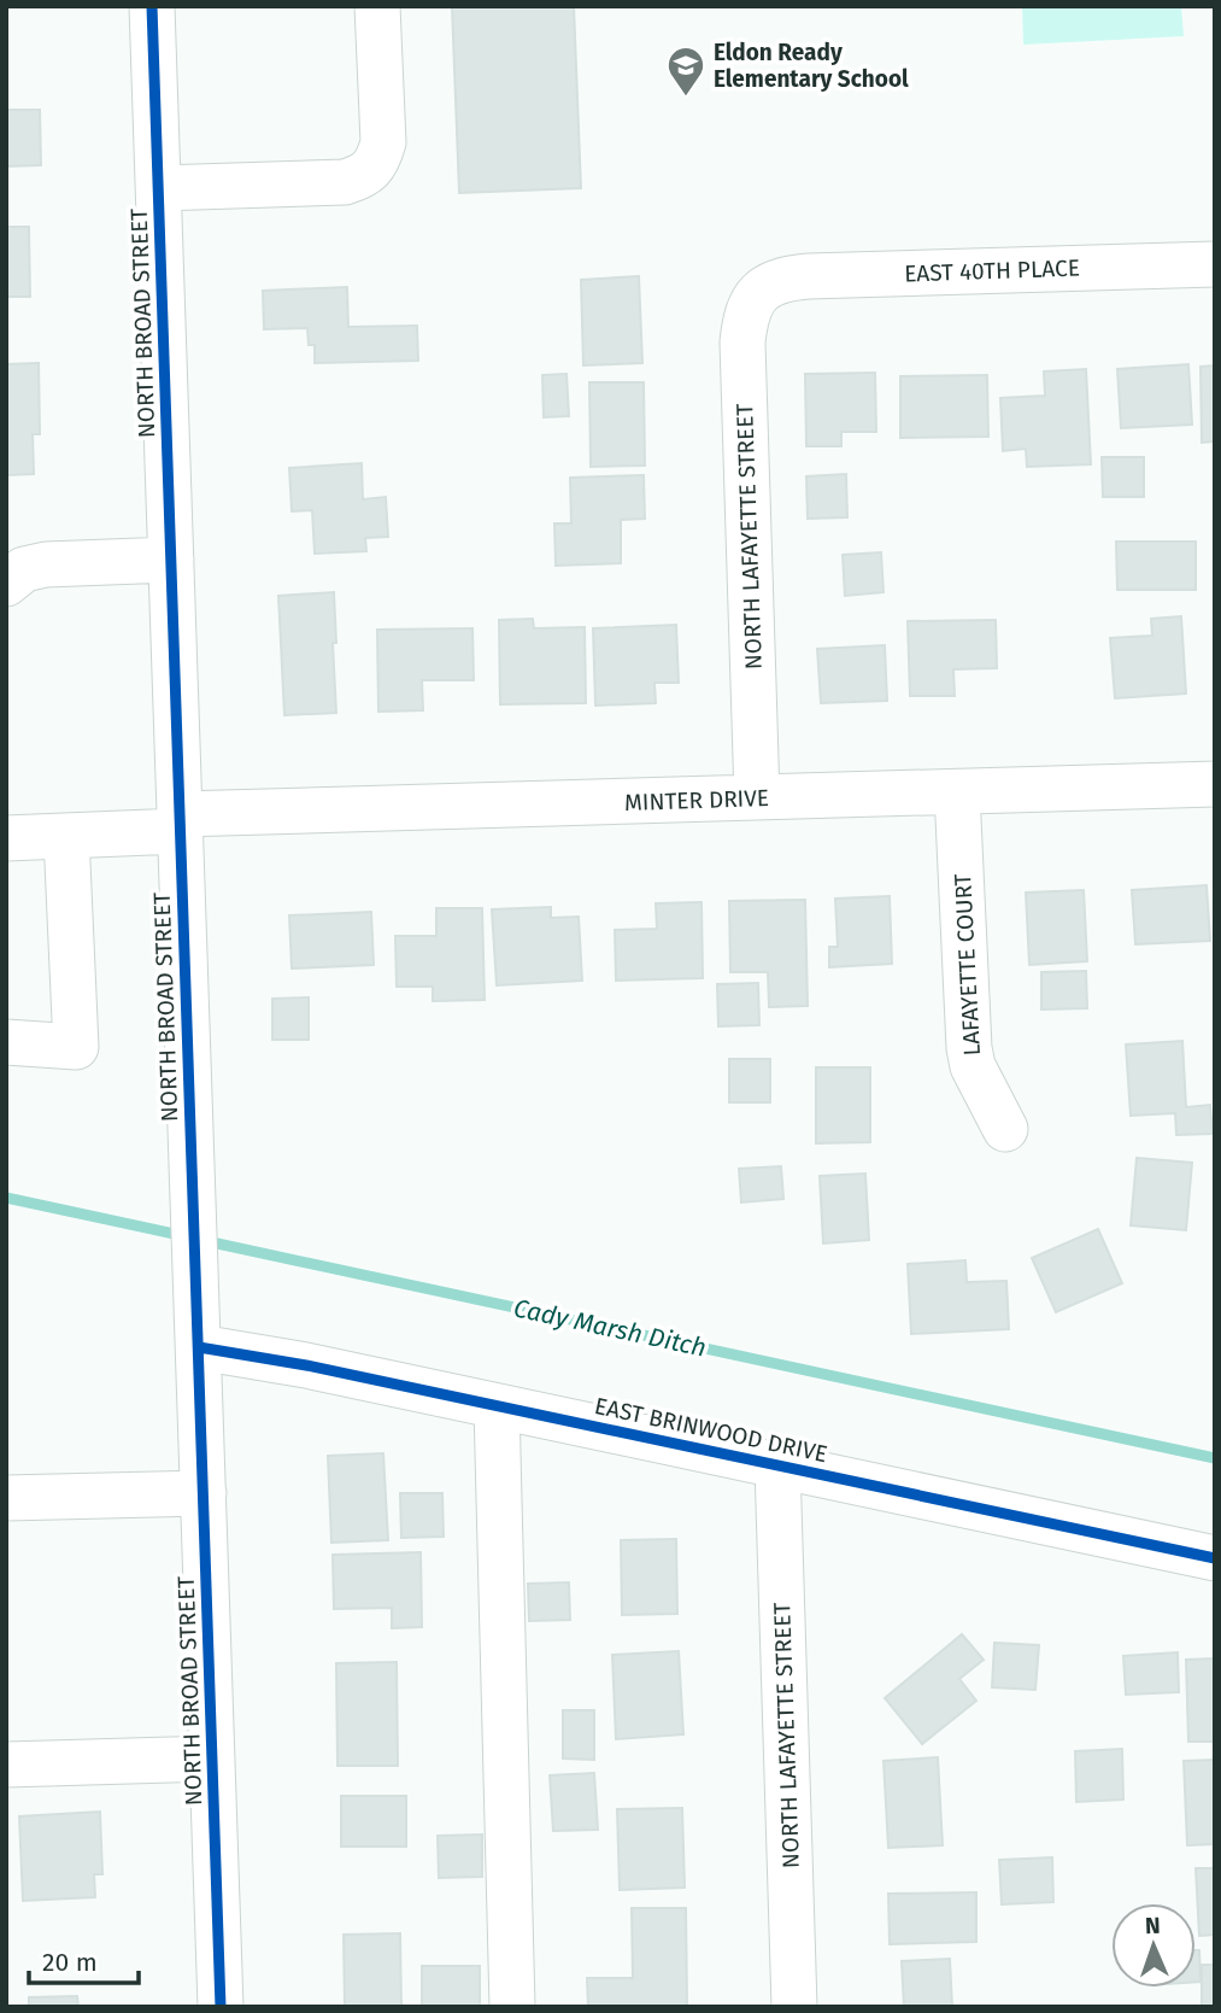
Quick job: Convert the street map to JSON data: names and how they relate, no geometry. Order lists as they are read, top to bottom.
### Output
{
  "streets": {
    "street": [
      "EAST 40TH PLACE",
      "NORTH BROAD STREET",
      "NORTH LAFAYETTE STREET",
      "MINTER DRIVE",
      "LAFAYETTE COURT",
      "EAST BRINWOOD DRIVE"
    ]
  },
  "crossings": [
    ["EAST 40TH PLACE", "NORTH LAFAYETTE STREET"],
    ["NORTH BROAD STREET", "MINTER DRIVE"],
    ["NORTH BROAD STREET", "EAST BRINWOOD DRIVE"],
    ["NORTH LAFAYETTE STREET", "MINTER DRIVE"],
    ["NORTH LAFAYETTE STREET", "EAST BRINWOOD DRIVE"],
    ["MINTER DRIVE", "LAFAYETTE COURT"]
  ],
  "water": ["Cady Marsh Ditch"],
  "places": {
    "school or university": ["Eldon Ready Elementary School"]
  },
  "scale_bar": "20 m",
  "north": "top"
}
